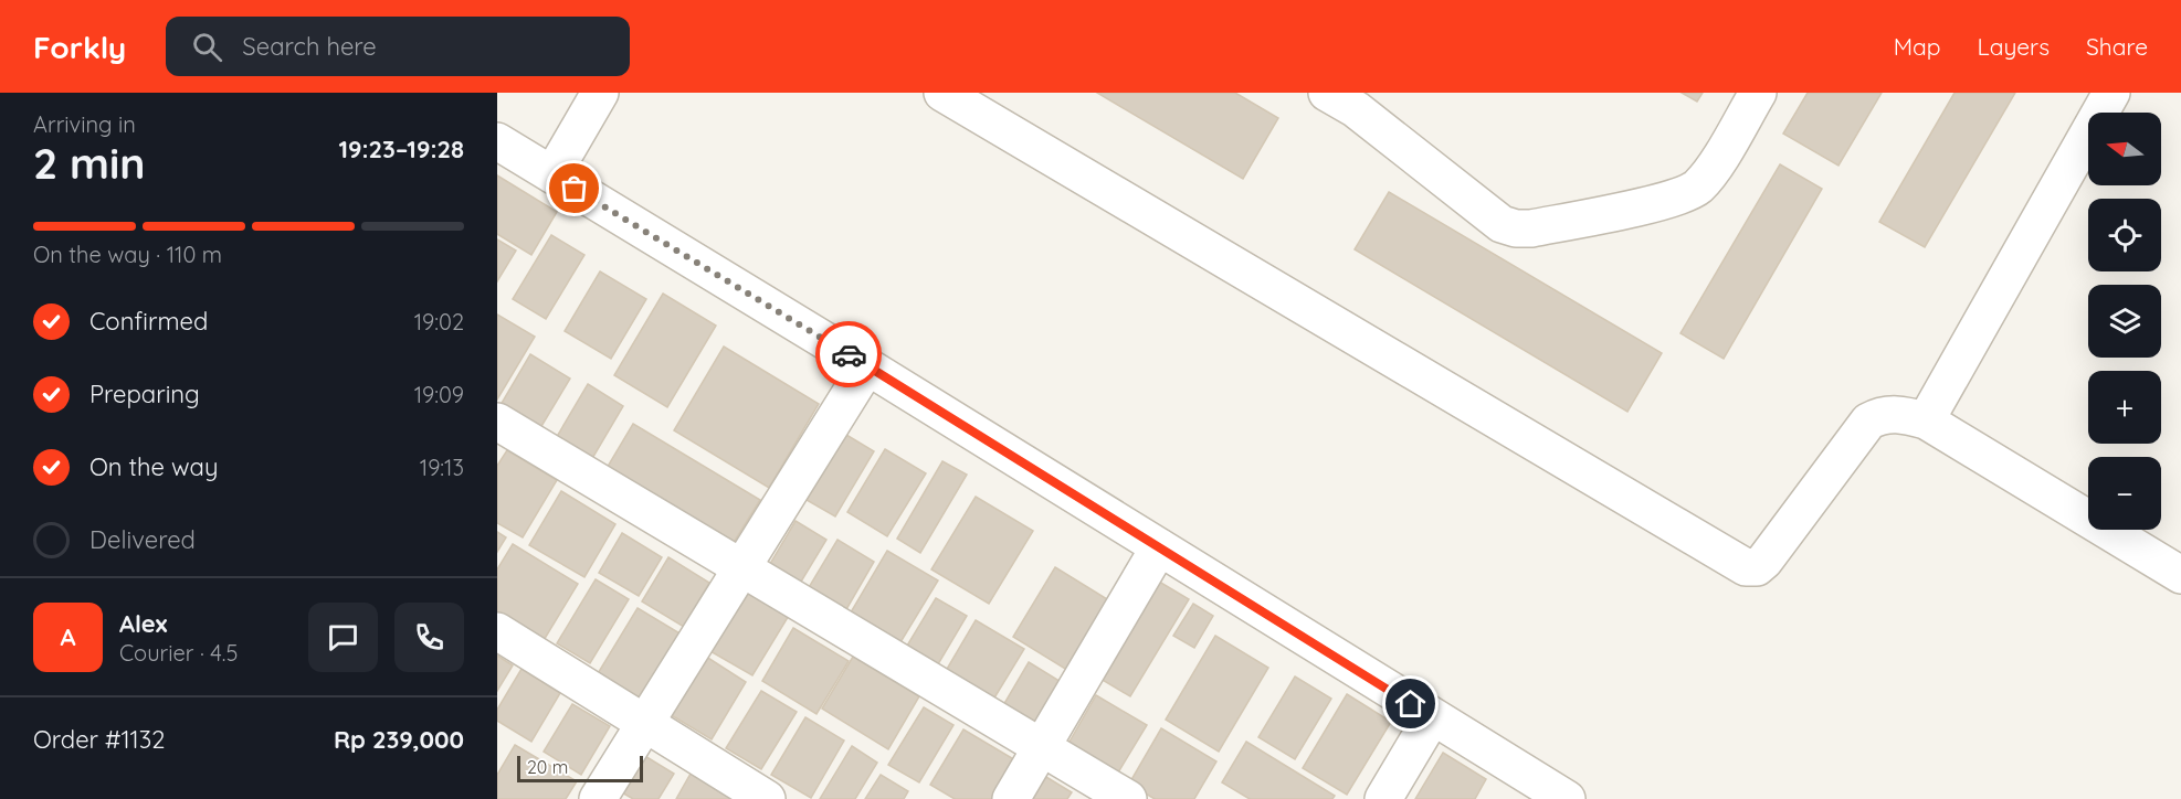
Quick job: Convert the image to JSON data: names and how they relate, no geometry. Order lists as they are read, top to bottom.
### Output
{
  "scale_bar": "20 m",
  "north": "left",
  "page": {
    "header": "Forkly",
    "search": "Search here",
    "nav": ["Map", "Layers", "Share"],
    "heading": ["2 min", "Arriving in", "19:23–19:28"],
    "panel": [
      "Alex",
      "Courier · 4.5",
      "Order #1132",
      "Rp 239,000"
    ],
    "map_buttons": ["+", "−"],
    "bar": "On the way · 110 m",
    "list": [
      ["Confirmed", "19:02"],
      ["Preparing", "19:09"],
      ["On the way", "19:13"],
      "Delivered"
    ],
    "round": "A",
    "scale": "20 m"
  }
}
